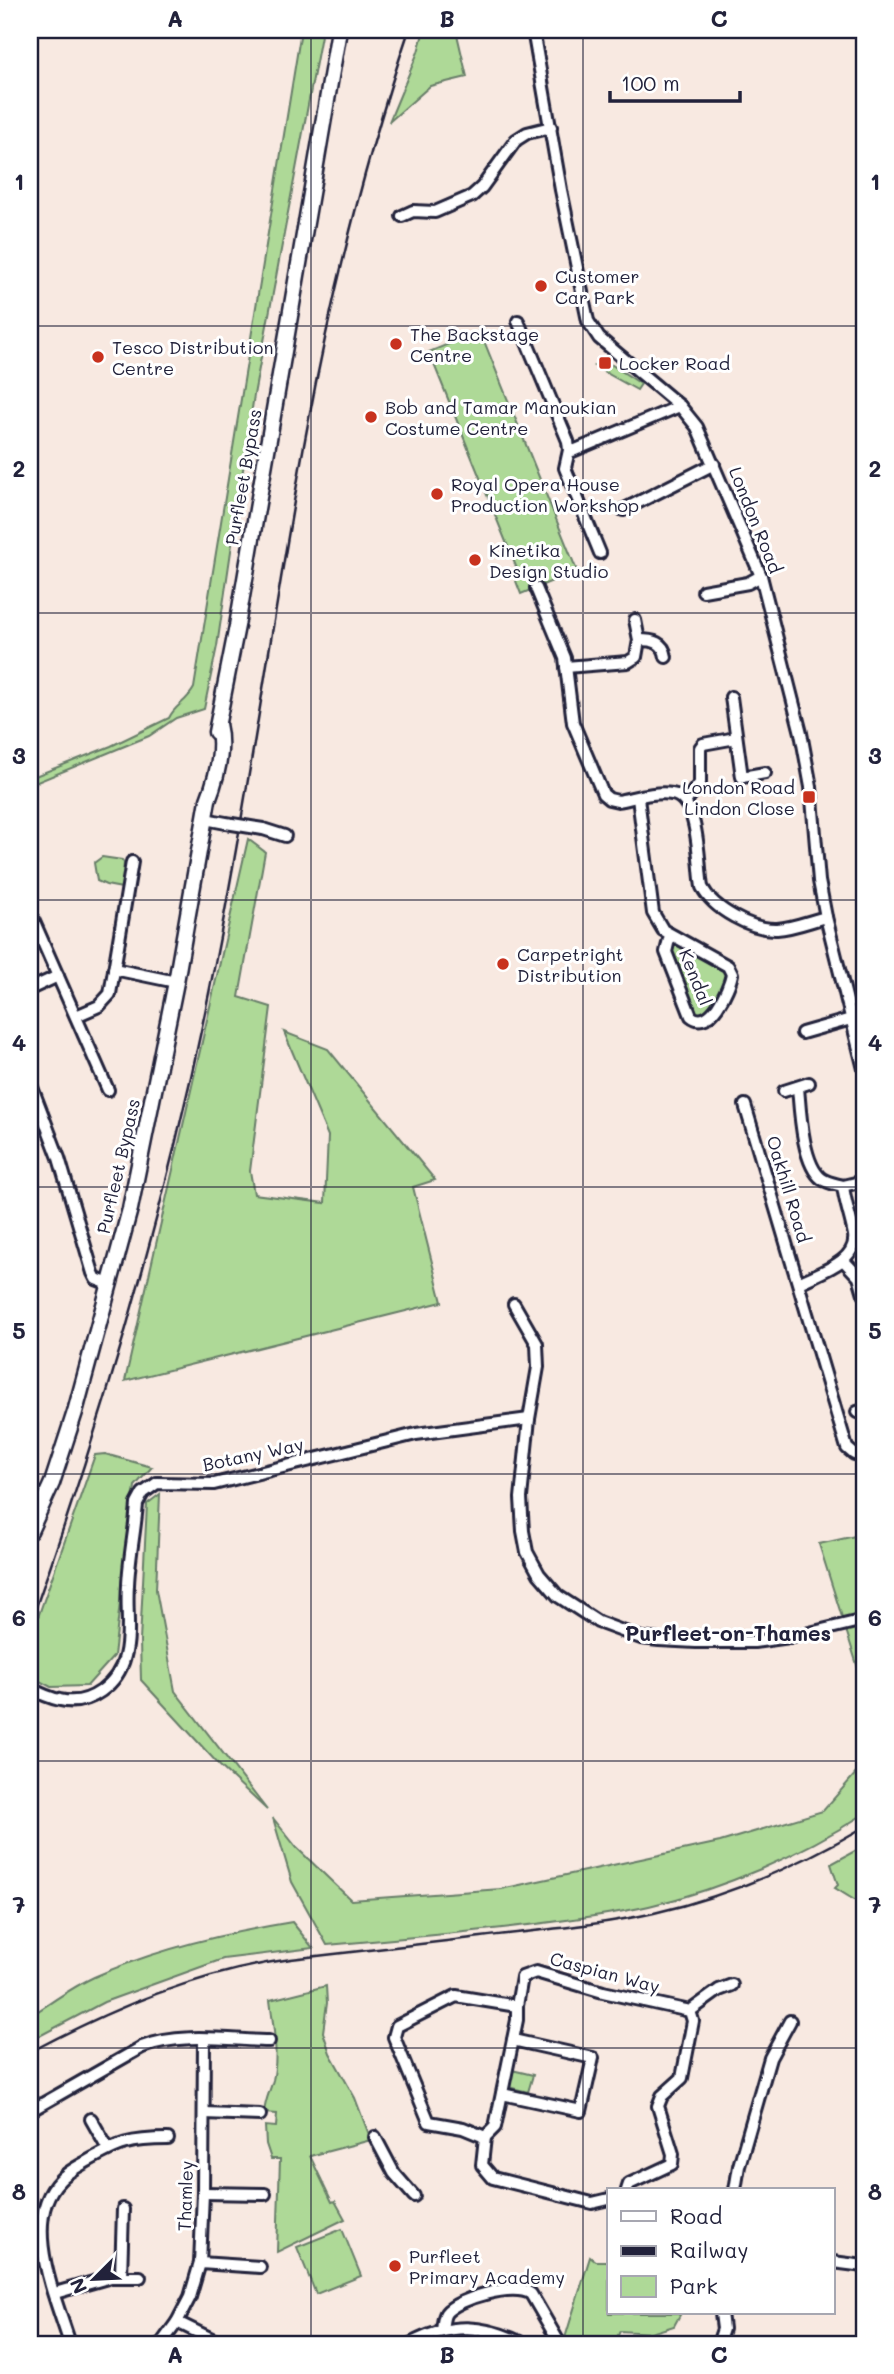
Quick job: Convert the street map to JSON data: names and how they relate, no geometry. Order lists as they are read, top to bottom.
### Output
{
  "streets": {
    "main road": ["Purfleet Bypass"],
    "street": [
      "London Road",
      "Kendal",
      "Oakhill Road",
      "Botany Way",
      "Caspian Way",
      "Thamley"
    ]
  },
  "districts": ["Purfleet-on-Thames"],
  "places": {
    "other": [
      "Customer Car Park",
      "The Backstage Centre",
      "Tesco Distribution Centre",
      "Bob and Tamar Manoukian Costume Centre",
      "Royal Opera House Production Workshop",
      "Kinetika Design Studio",
      "Carpetright Distribution",
      "Purfleet Primary Academy"
    ],
    "transit": ["Locker Road", "London Road Lindon Close"]
  },
  "legend": ["Road", "Railway", "Park"],
  "scale_bar": "100 m",
  "north": "bottom left",
  "grid": {
    "columns": ["A", "B", "C"],
    "rows": [
      "1",
      "2",
      "3",
      "4",
      "5",
      "6",
      "7",
      "8"
    ]
  }
}
